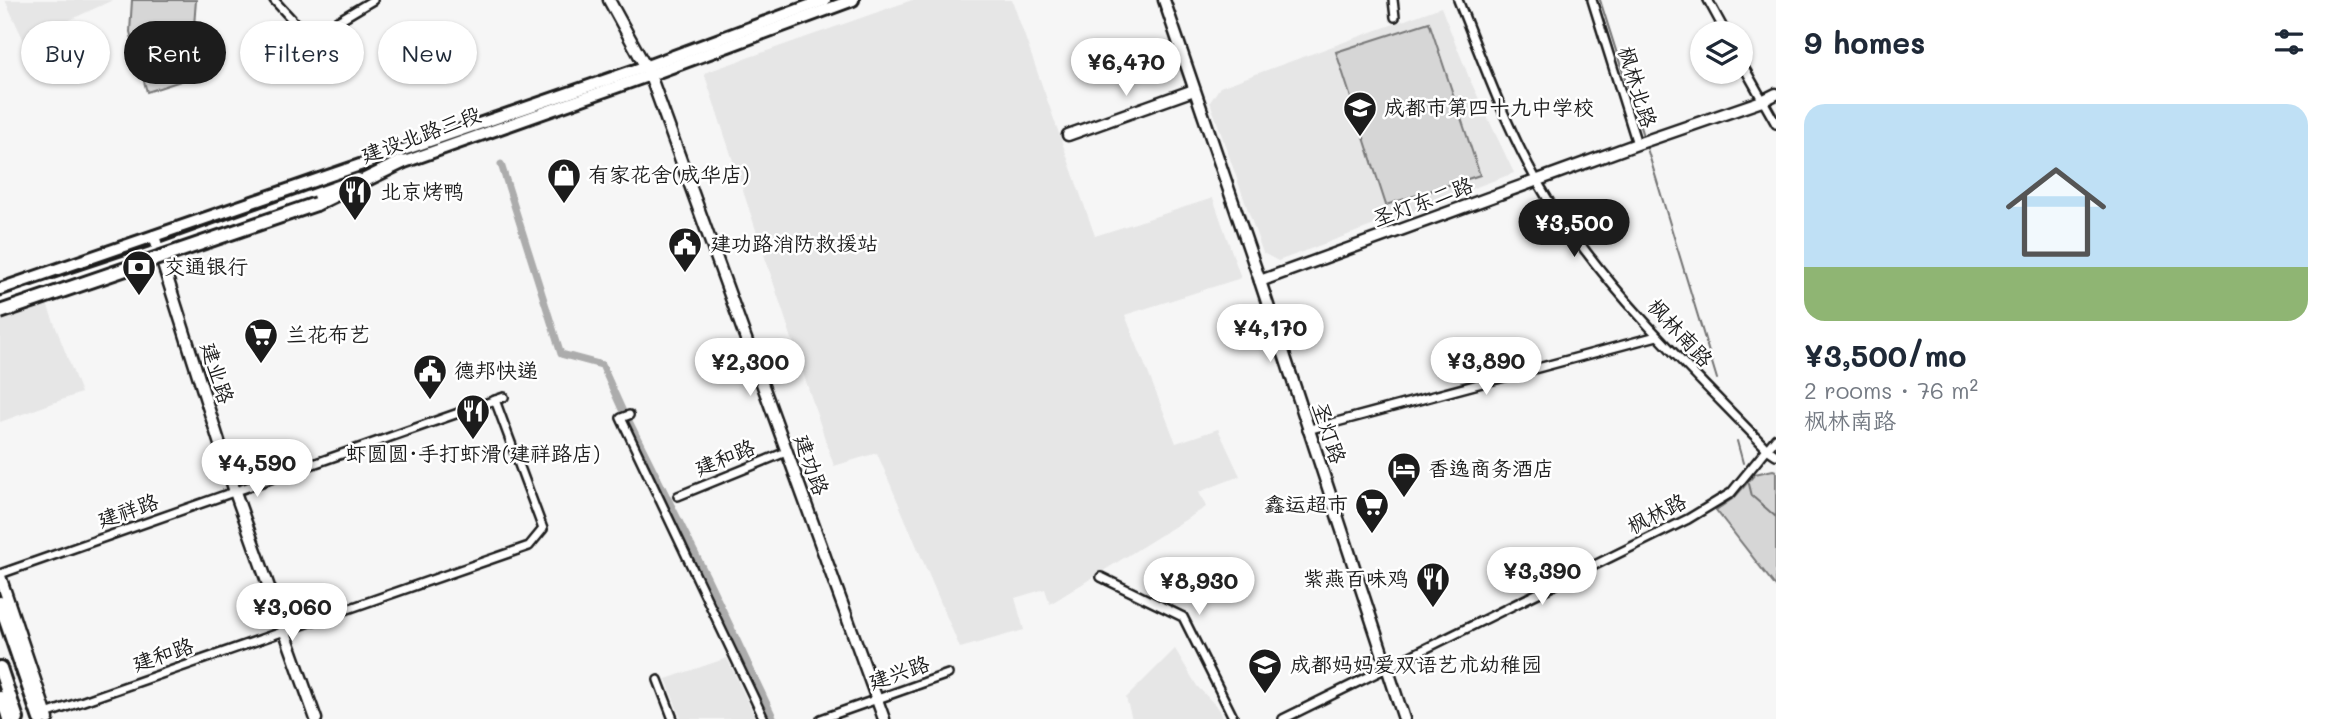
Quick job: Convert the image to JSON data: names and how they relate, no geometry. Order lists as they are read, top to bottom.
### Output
{
  "streets": {
    "main road": ["建设北路三段"],
    "street": [
      "枫林北路",
      "圣灯东二路",
      "枫林南路",
      "建业路",
      "圣灯路",
      "建和路",
      "建功路",
      "建祥路",
      "枫林路",
      "建兴路"
    ]
  },
  "crossings": [
    ["枫林北路", "圣灯东二路"],
    ["建设北路三段", "建业路"],
    ["建设北路三段", "建功路"],
    ["圣灯东二路", "枫林南路"],
    ["圣灯东二路", "圣灯路"],
    ["枫林南路", "枫林路"],
    ["建业路", "建和路"],
    ["建业路", "建祥路"],
    ["圣灯路", "枫林路"],
    ["建和路", "建功路"],
    ["建和路", "建祥路"],
    ["建功路", "建兴路"]
  ],
  "places": {
    "school or university": ["成都市第四十九中学校", "成都妈妈爱双语艺术幼稚园"],
    "shop": ["有家花舍(成华店)"],
    "restaurant": ["北京烤鸭", "虾圆圆·手打虾滑(建祥路店)", "紫燕百味鸡"],
    "public building": ["建功路消防救援站", "德邦快递"],
    "bank": ["交通银行"],
    "supermarket": ["兰花布艺", "鑫运超市"],
    "hotel": ["香逸商务酒店"]
  },
  "page": {
    "heading": "9 homes",
    "chip": [
      "Buy",
      "Rent",
      "Filters",
      "New"
    ],
    "price": [
      "¥6,470",
      "¥3,500",
      "¥4,170",
      "¥3,890",
      "¥2,300",
      "¥4,590",
      "¥3,390",
      "¥8,930",
      "¥3,060"
    ],
    "list": [
      {
        "name": "¥3,500/mo",
        "note": "2 rooms · 76 m² · 枫林南路"
      }
    ]
  }
}
